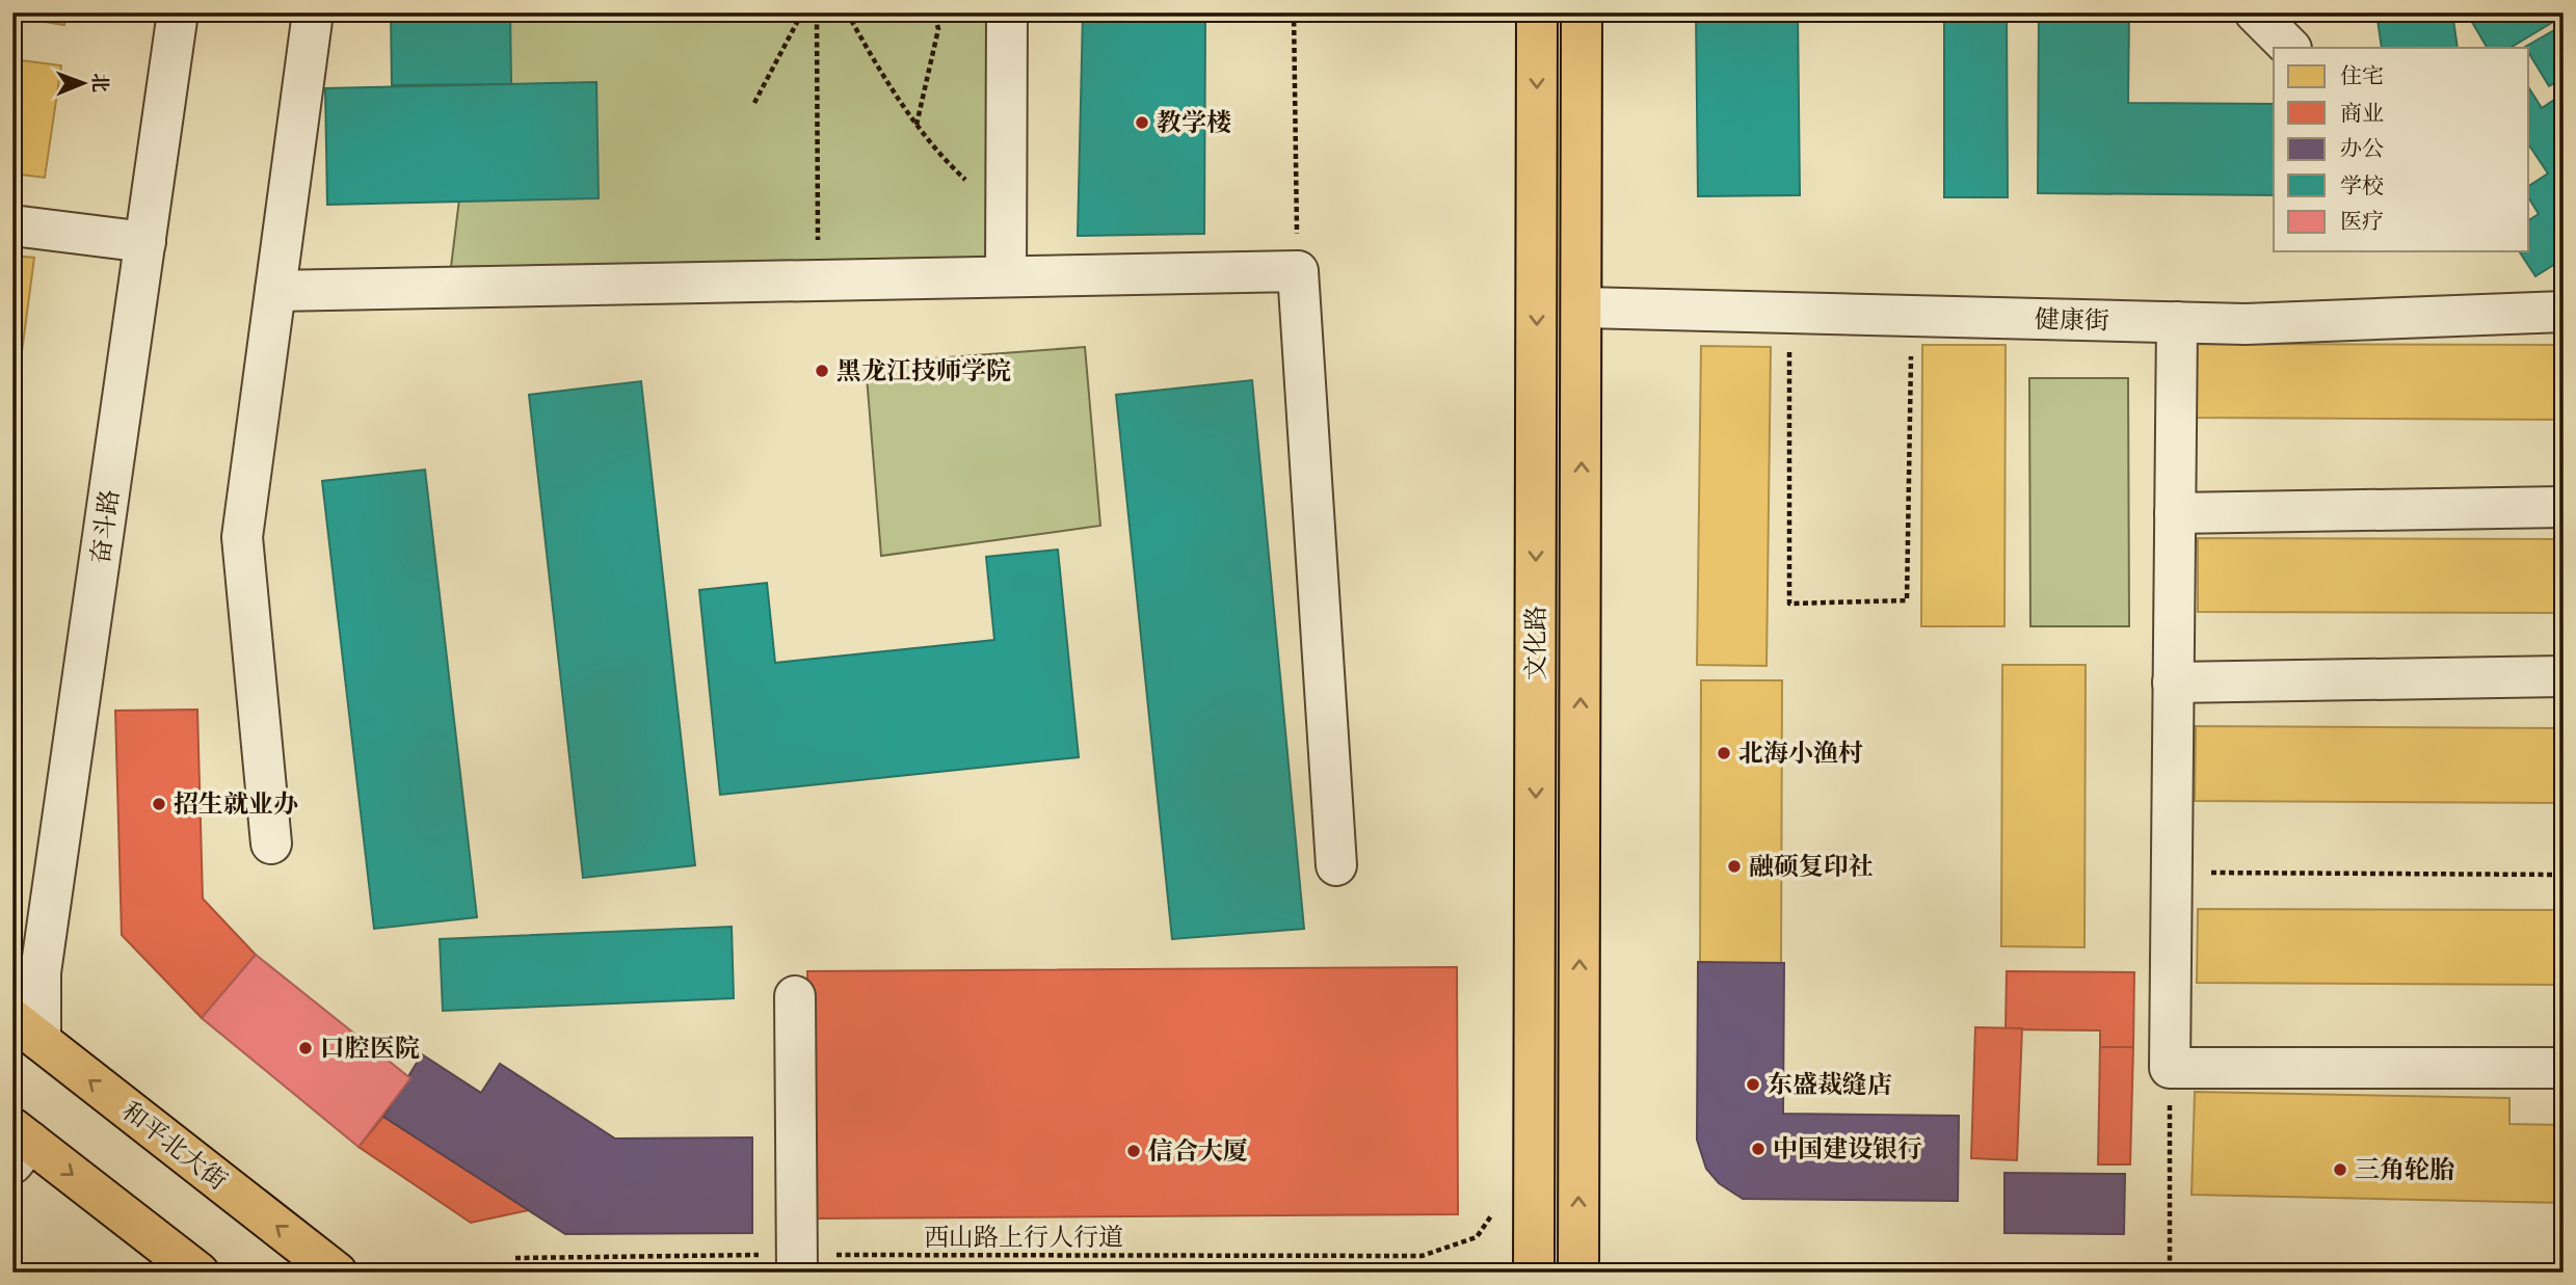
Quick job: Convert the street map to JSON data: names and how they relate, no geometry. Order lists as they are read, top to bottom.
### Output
{
  "streets": {
    "main road": ["文化路", "和平北大街"],
    "street": ["健康街", "奋斗路"],
    "path": ["西山路上行人行道"]
  },
  "crossings": [
    ["健康街", "文化路"],
    ["奋斗路", "和平北大街"]
  ],
  "places": [
    "教学楼",
    "黑龙江技师学院",
    "北海小渔村",
    "招生就业办",
    "融硕复印社",
    "口腔医院",
    "东盛裁缝店",
    "中国建设银行",
    "信合大厦",
    "三角轮胎"
  ],
  "legend": [
    "住宅",
    "商业",
    "办公",
    "学校",
    "医疗"
  ],
  "north": "right"
}
